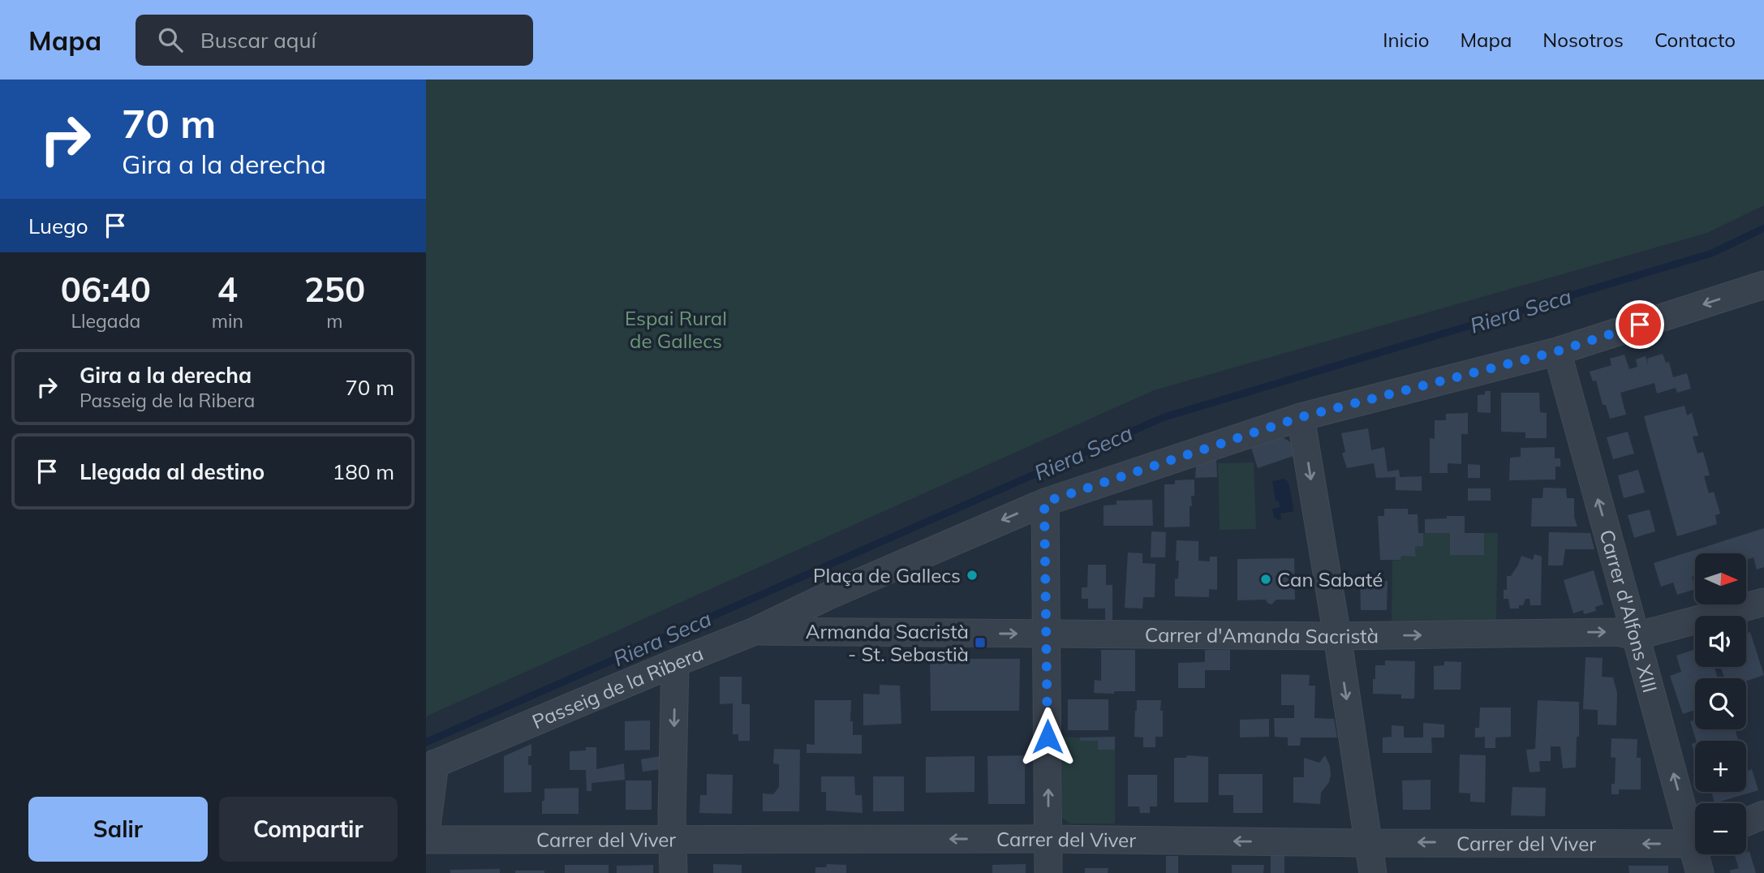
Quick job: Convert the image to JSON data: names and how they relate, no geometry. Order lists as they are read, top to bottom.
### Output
{
  "streets": {
    "street": [
      "Carrer d'Alfons XIII",
      "Carrer d'Amanda Sacristà",
      "Passeig de la Ribera",
      "Carrer del Viver"
    ]
  },
  "crossings": [
    ["Carrer d'Alfons XIII", "Carrer d'Amanda Sacristà"],
    ["Carrer d'Alfons XIII", "Passeig de la Ribera"],
    ["Carrer d'Amanda Sacristà", "Passeig de la Ribera"]
  ],
  "one_way": ["Carrer d'Alfons XIII", "Carrer d'Amanda Sacristà", "Carrer del Viver"],
  "water": ["Riera Seca"],
  "parks": ["Espai Rural de Gallecs"],
  "places": {
    "other": ["Plaça de Gallecs", "Can Sabaté"],
    "transit": ["Armanda Sacristà - St. Sebastià"]
  },
  "north": "right",
  "page": {
    "header": "Mapa",
    "search": "Buscar aquí",
    "nav": [
      "Inicio",
      "Mapa",
      "Nosotros",
      "Contacto"
    ],
    "turn": ["70 m", "Gira a la derecha"],
    "then": "Luego",
    "eta": [
      "06:40",
      "Llegada",
      "4",
      "min",
      "250",
      "m"
    ],
    "list": [
      {
        "name": "Gira a la derecha",
        "note": "Passeig de la Ribera",
        "value": "70 m"
      },
      {
        "name": "Llegada al destino",
        "value": "180 m"
      }
    ],
    "map_buttons": ["+", "−"],
    "buttons": ["Salir", "Compartir"]
  }
}
